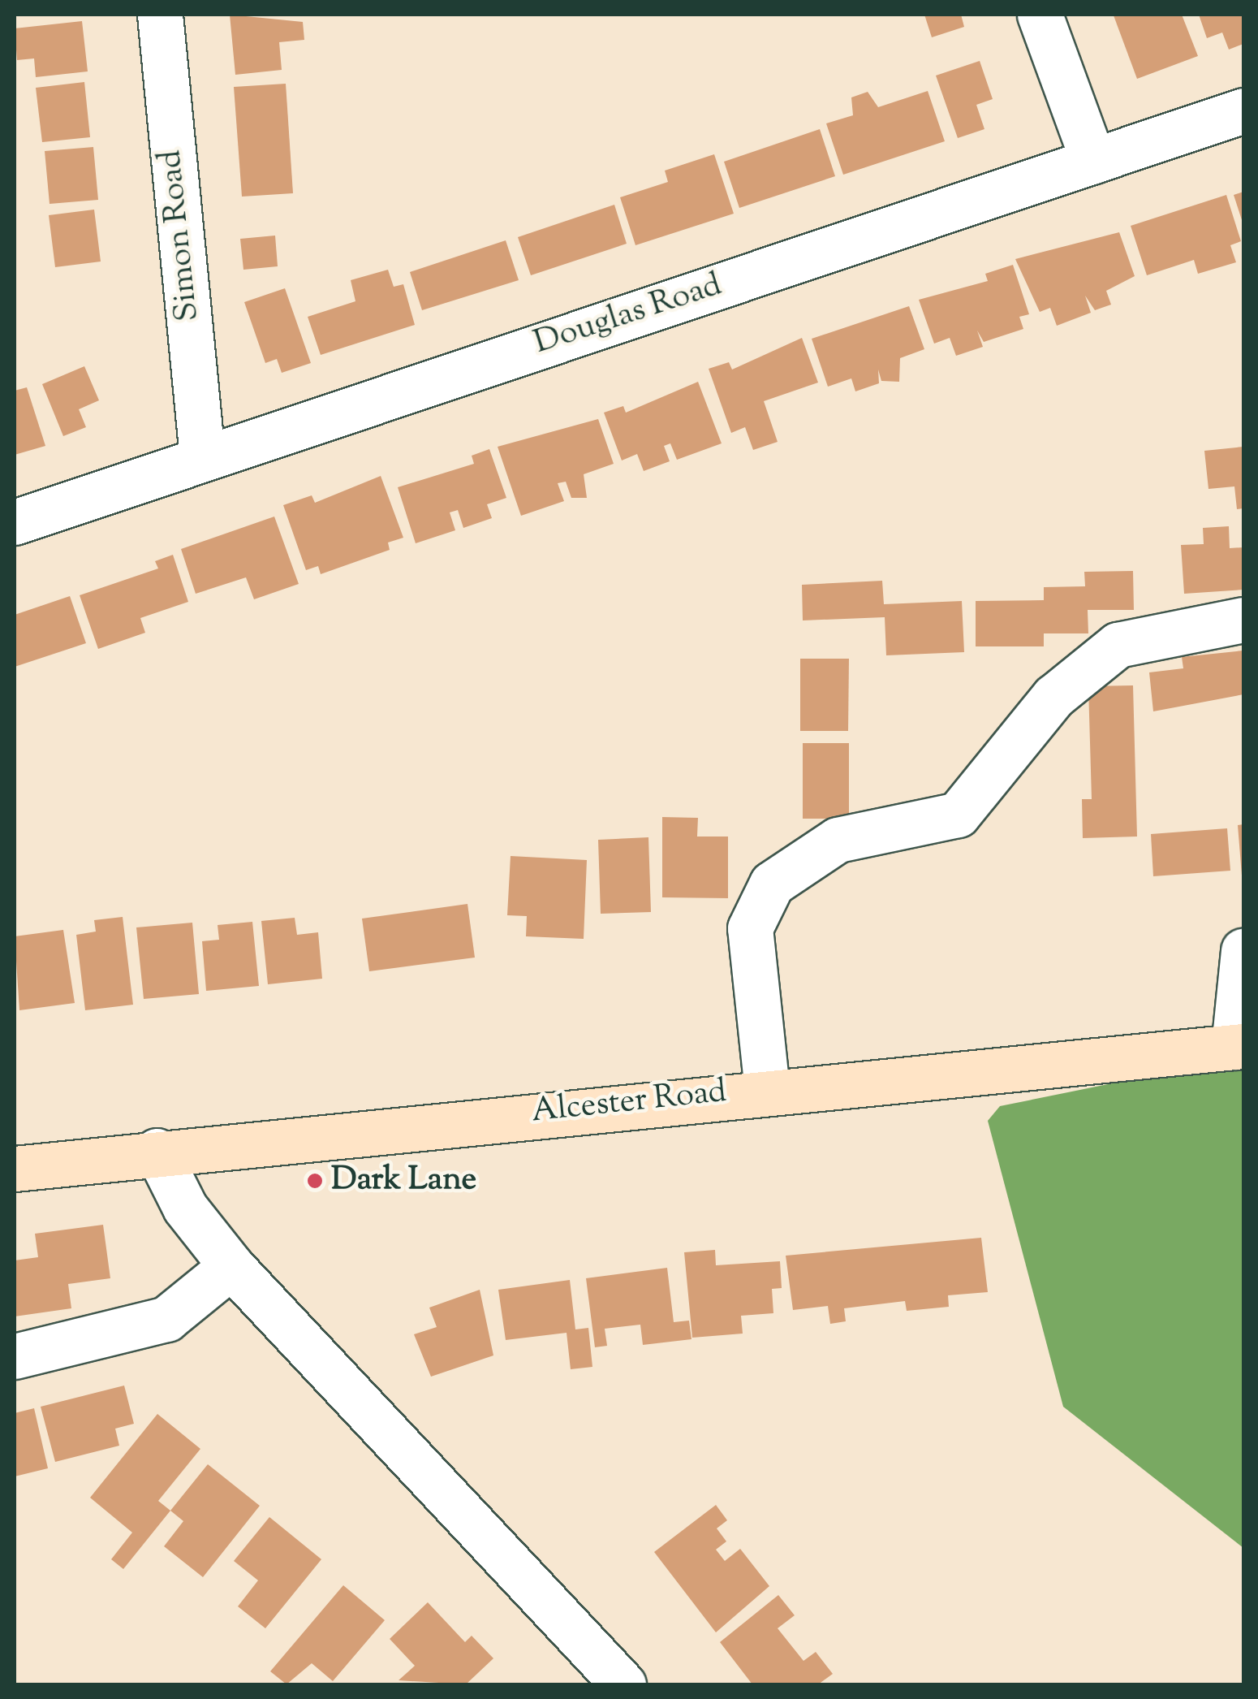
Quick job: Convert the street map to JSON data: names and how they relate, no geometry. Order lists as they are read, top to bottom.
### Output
{
  "streets": {
    "street": ["Simon Road", "Douglas Road", "Alcester Road"]
  },
  "crossings": [
    ["Simon Road", "Douglas Road"]
  ],
  "places": ["Dark Lane"]
}
